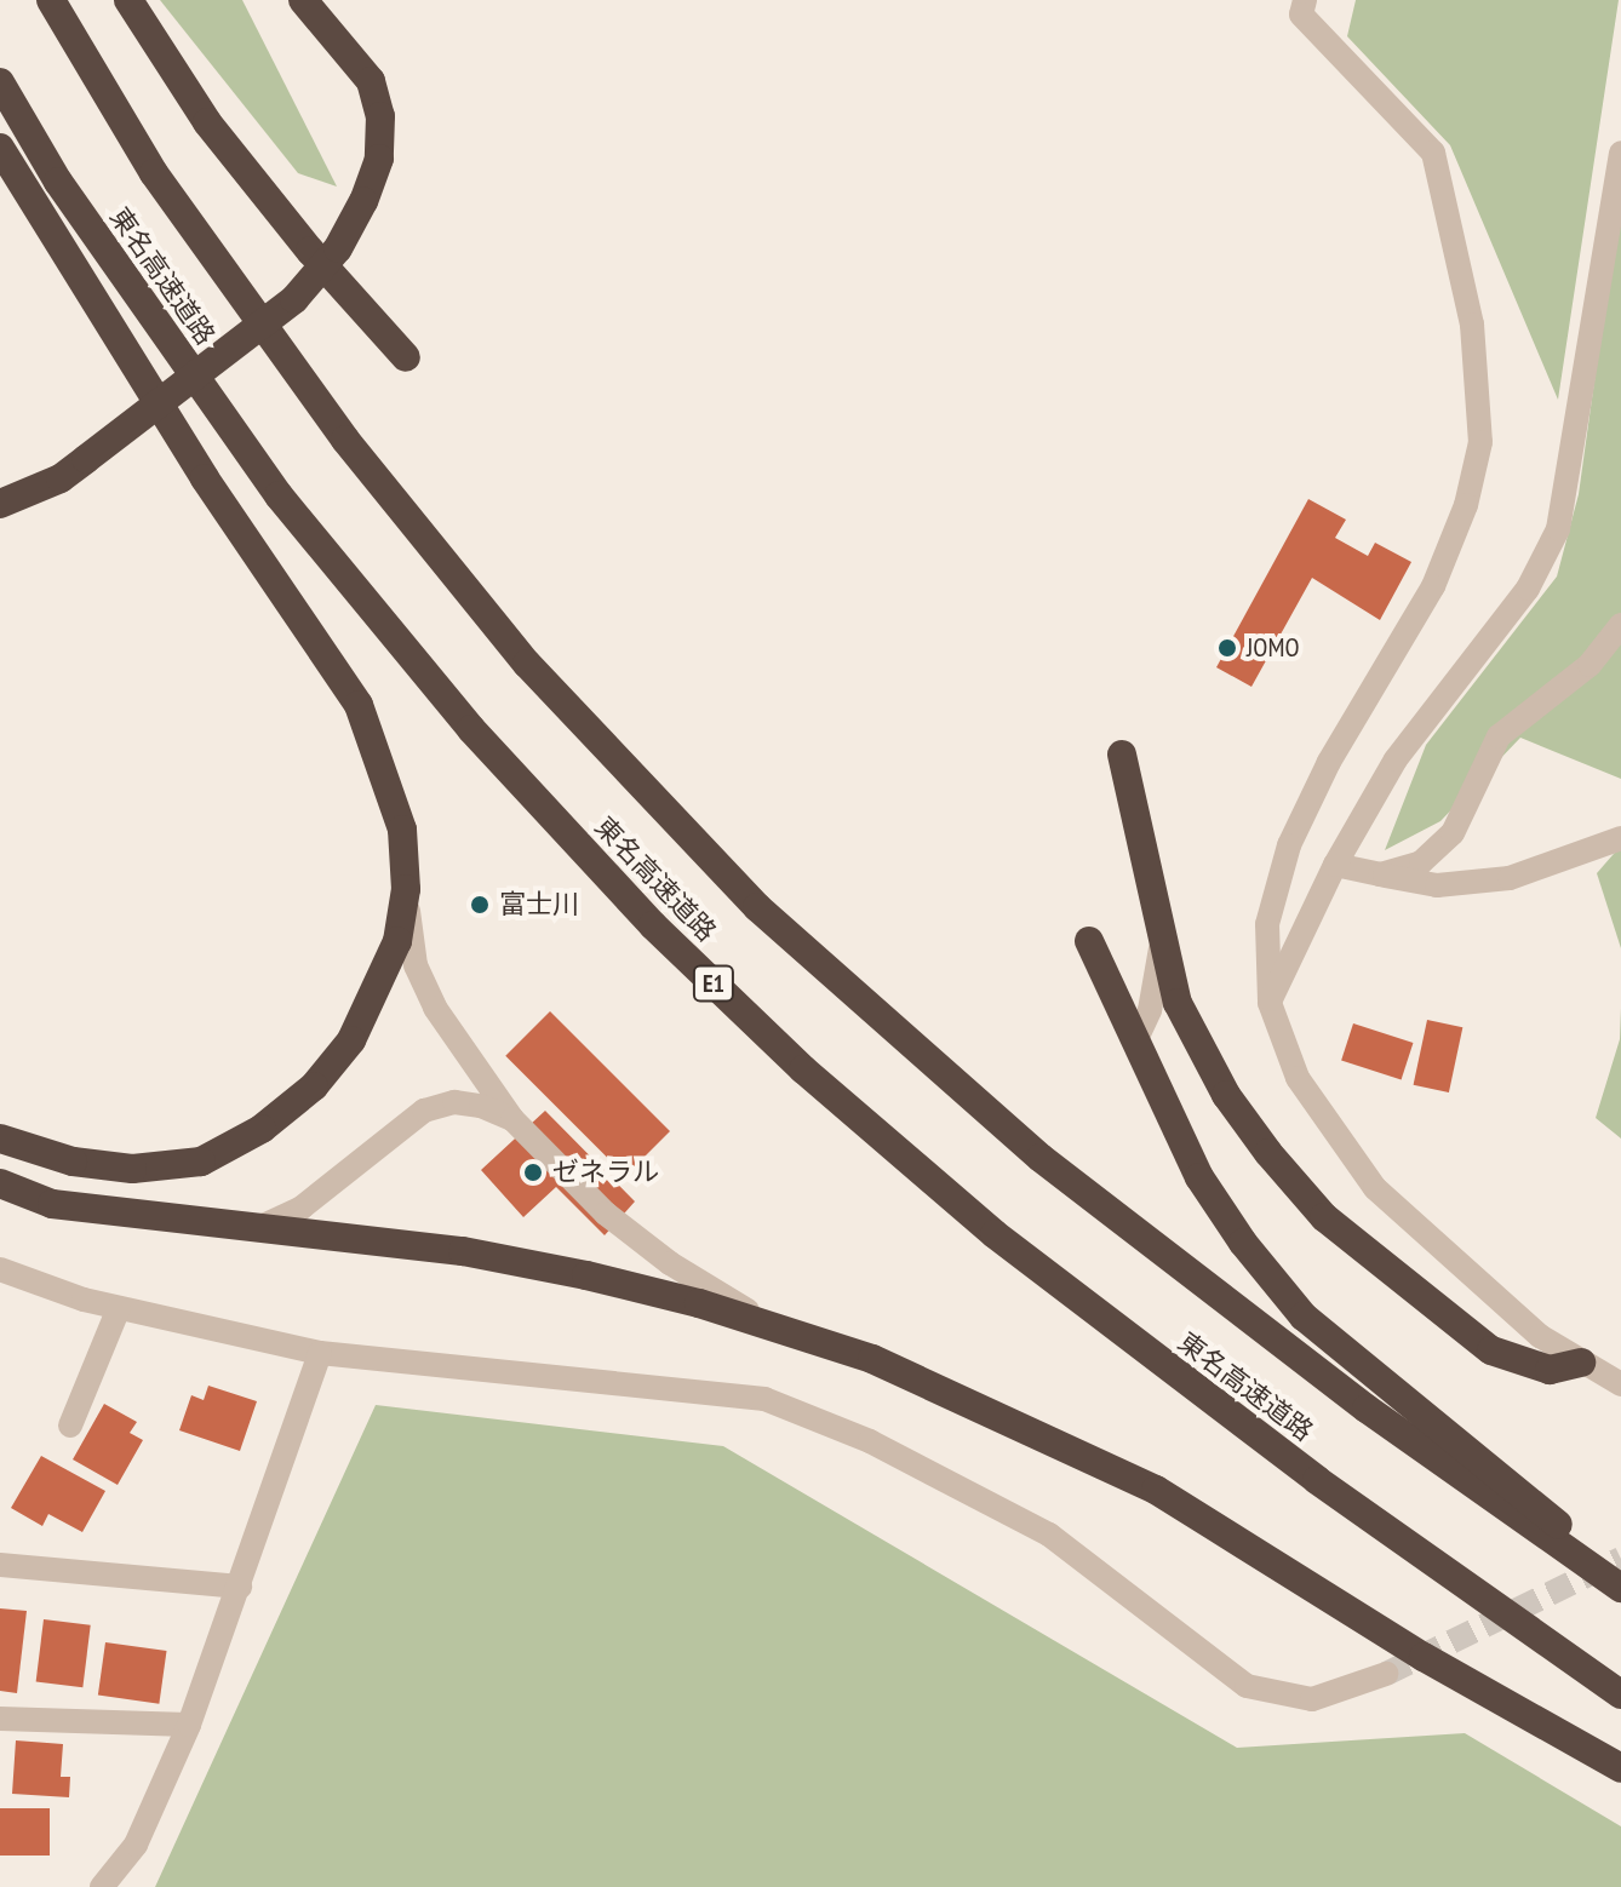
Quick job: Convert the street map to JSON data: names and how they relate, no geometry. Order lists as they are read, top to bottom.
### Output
{
  "streets": {
    "highway": ["東名高速道路", "E1"]
  },
  "places": ["JOMO", "富士川", "ゼネラル"]
}
